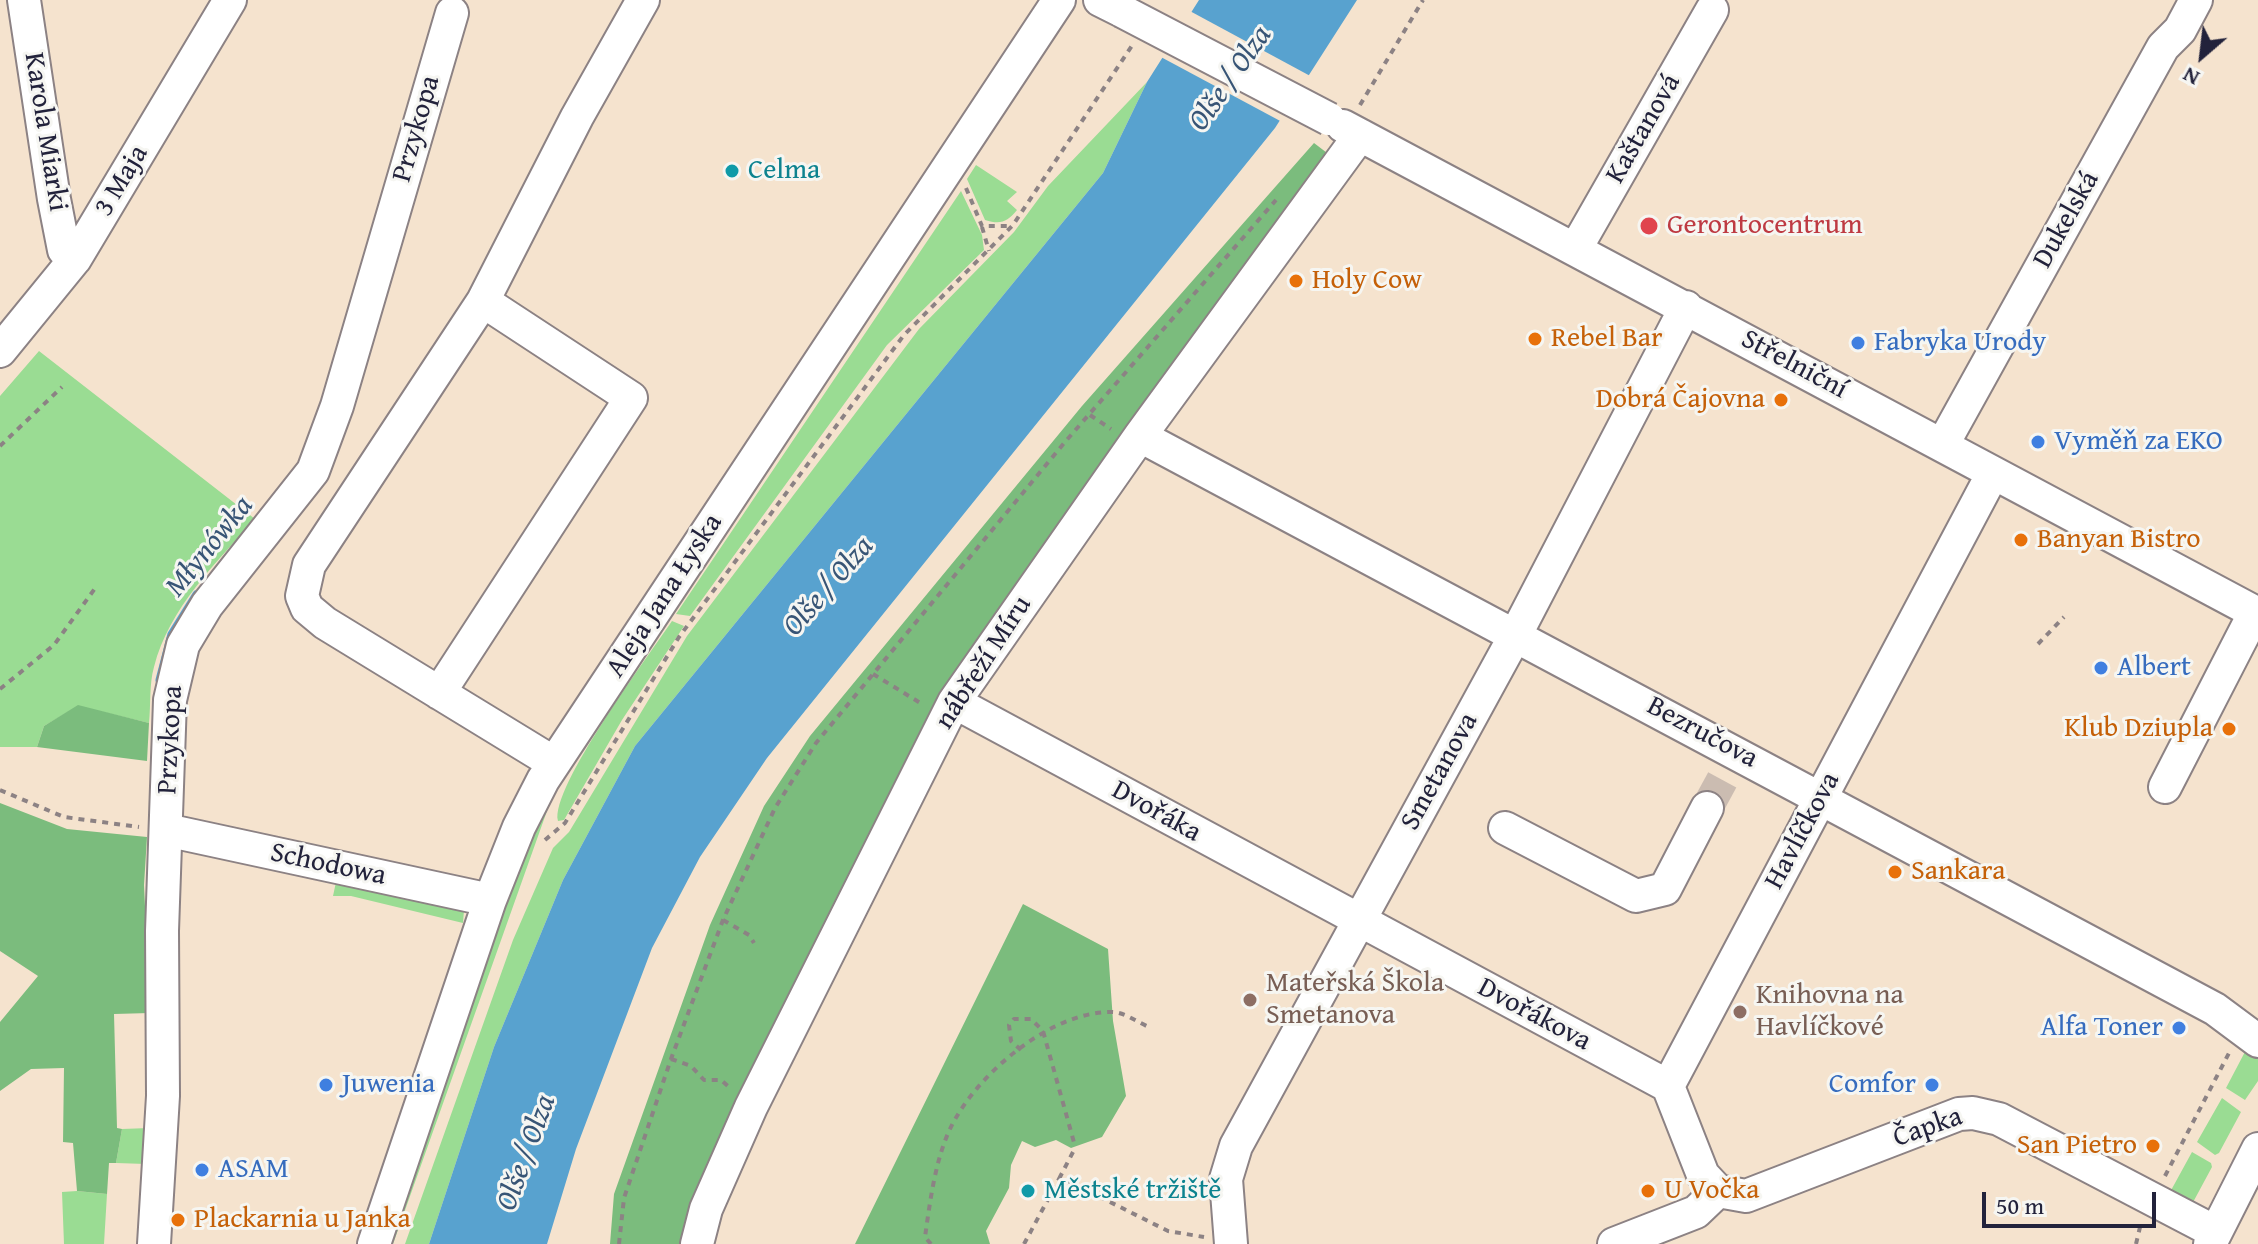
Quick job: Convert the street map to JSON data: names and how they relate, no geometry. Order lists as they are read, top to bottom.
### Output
{
  "streets": {
    "street": [
      "Przykopa",
      "Kaštanová",
      "Karola Miarki",
      "3 Maja",
      "Dukelská",
      "Střelniční",
      "Aleja Jana Łyska",
      "nábřeží Míru",
      "Bezručova",
      "Smetanova",
      "Dvořáka",
      "Havlíčkova",
      "Schodowa",
      "Dvořákova",
      "Čapka"
    ]
  },
  "crossings": [
    ["Przykopa", "Schodowa"],
    ["Kaštanová", "Střelniční"],
    ["Karola Miarki", "3 Maja"],
    ["Dukelská", "Střelniční"],
    ["Střelniční", "nábřeží Míru"],
    ["Střelniční", "Smetanova"],
    ["Střelniční", "Havlíčkova"],
    ["Aleja Jana Łyska", "Schodowa"],
    ["nábřeží Míru", "Bezručova"],
    ["nábřeží Míru", "Dvořáka"],
    ["Bezručova", "Smetanova"],
    ["Bezručova", "Havlíčkova"],
    ["Smetanova", "Dvořáka"],
    ["Smetanova", "Dvořákova"],
    ["Dvořáka", "Dvořákova"],
    ["Havlíčkova", "Dvořákova"]
  ],
  "water": ["Olše / Olza", "Młynówka"],
  "places": [
    "Celma",
    "Gerontocentrum",
    "Holy Cow",
    "Rebel Bar",
    "Fabryka Urody",
    "Dobrá Čajovna",
    "Vyměň za EKO",
    "Banyan Bistro",
    "Albert",
    "Klub Dziupla",
    "Sankara",
    "Mateřská Škola Smetanova",
    "Knihovna na Havlíčkové",
    "Alfa Toner",
    "Juwenia",
    "Comfor",
    "San Pietro",
    "ASAM",
    "Městské tržiště",
    "U Vočka",
    "Plackarnia u Janka"
  ],
  "scale_bar": "50 m",
  "north": "bottom left"
}
